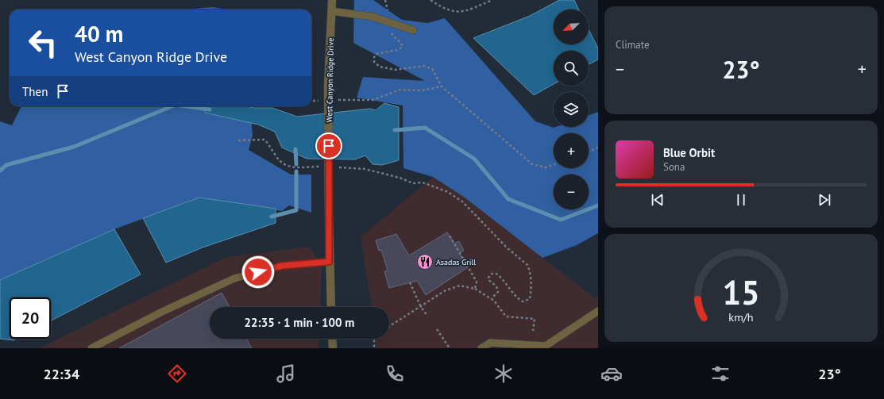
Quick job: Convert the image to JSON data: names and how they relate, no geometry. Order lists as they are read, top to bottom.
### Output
{
  "streets": {
    "street": ["West Canyon Ridge Drive"]
  },
  "places": {
    "restaurant": ["Asadas Grill"]
  },
  "north": "bottom left",
  "page": {
    "tile": "Climate",
    "map_buttons": ["+", "−"],
    "turn": ["40 m", "West Canyon Ridge Drive"],
    "heat": ["−", "23°", "+"],
    "then": "Then",
    "song": ["Blue Orbit", "Sona"],
    "limit": "20",
    "trip": "22:35 · 1 min · 100 m",
    "tabs": ["22:34", "23°"],
    "gauge": ["15", "km/h"]
  }
}
